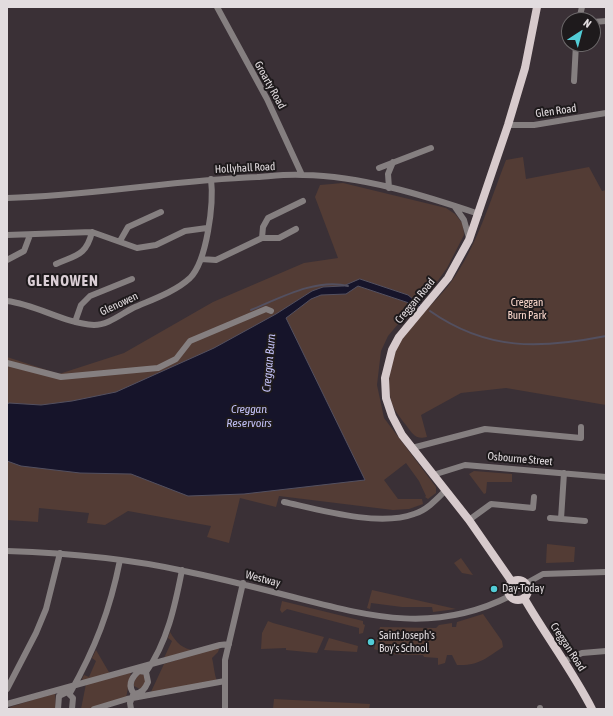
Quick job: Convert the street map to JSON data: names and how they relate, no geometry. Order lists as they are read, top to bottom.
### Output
{
  "streets": {
    "main road": ["Creggan Road"],
    "street": [
      "Groarty Road",
      "Glen Road",
      "Hollyhall Road",
      "Glenowen",
      "Osbourne Street",
      "Westway"
    ]
  },
  "crossings": [
    ["Groarty Road", "Hollyhall Road"],
    ["Glen Road", "Creggan Road"],
    ["Hollyhall Road", "Creggan Road"],
    ["Hollyhall Road", "Glenowen"],
    ["Creggan Road", "Osbourne Street"],
    ["Creggan Road", "Westway"]
  ],
  "districts": ["GLENOWEN"],
  "water": ["Creggan Burn", "Creggan Reservoirs"],
  "parks": ["Creggan Burn Park"],
  "places": ["Day-Today", "Saint Joseph's Boy's School"],
  "north": "top right"
}
